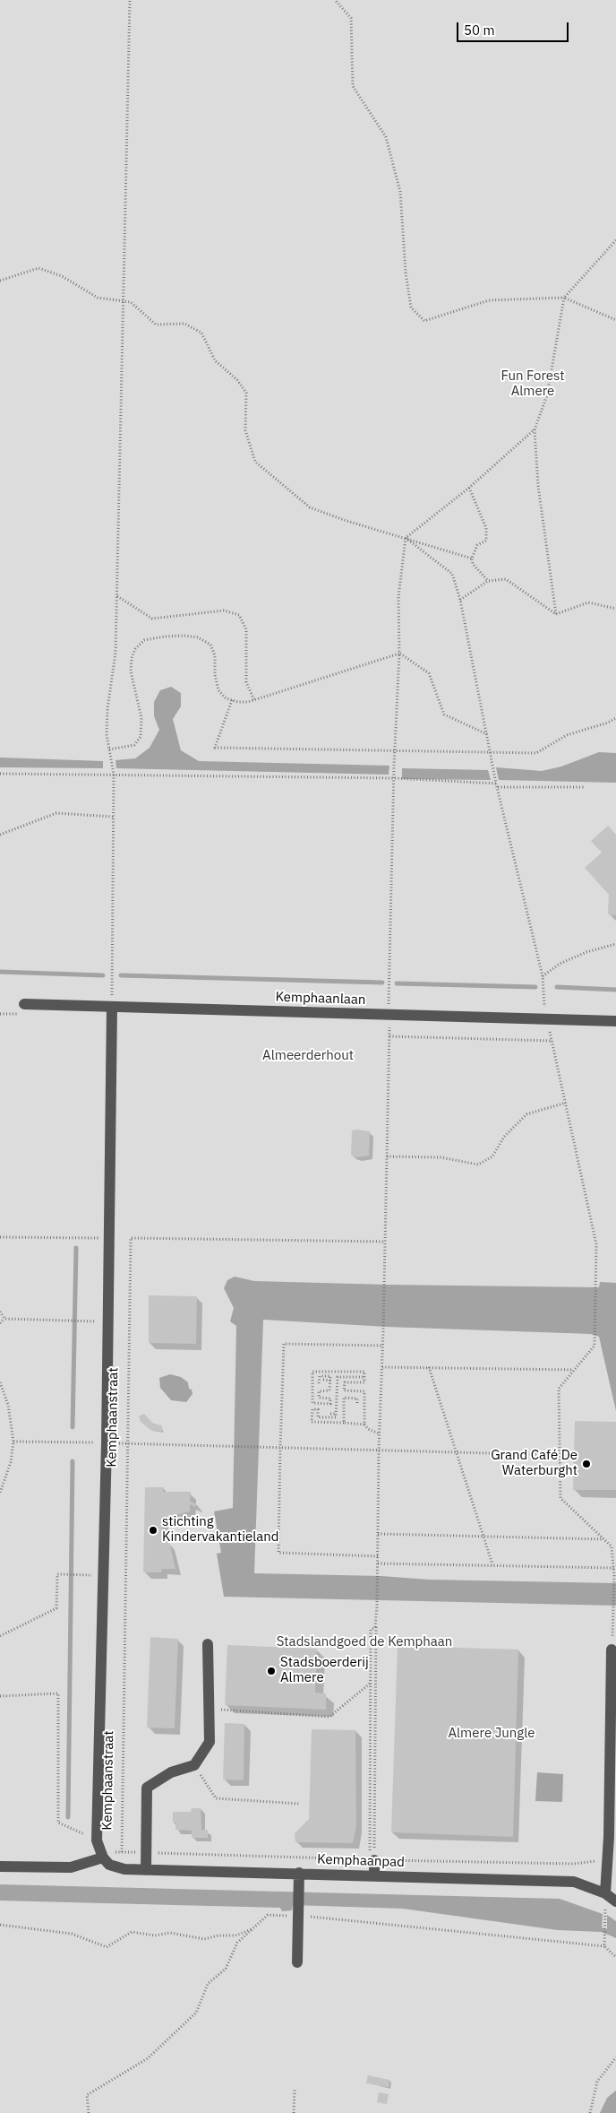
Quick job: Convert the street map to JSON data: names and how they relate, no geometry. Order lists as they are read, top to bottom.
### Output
{
  "streets": {
    "street": ["Kemphaanlaan", "Kemphaanstraat", "Kemphaanpad"]
  },
  "crossings": [
    ["Kemphaanlaan", "Kemphaanstraat"],
    ["Kemphaanstraat", "Kemphaanpad"]
  ],
  "parks": [
    "Fun Forest Almere",
    "Almeerderhout",
    "Stadslandgoed de Kemphaan",
    "Almere Jungle"
  ],
  "places": ["Grand Café De Waterburght", "stichting Kindervakantieland", "Stadsboerderij Almere"],
  "scale_bar": "50 m"
}
